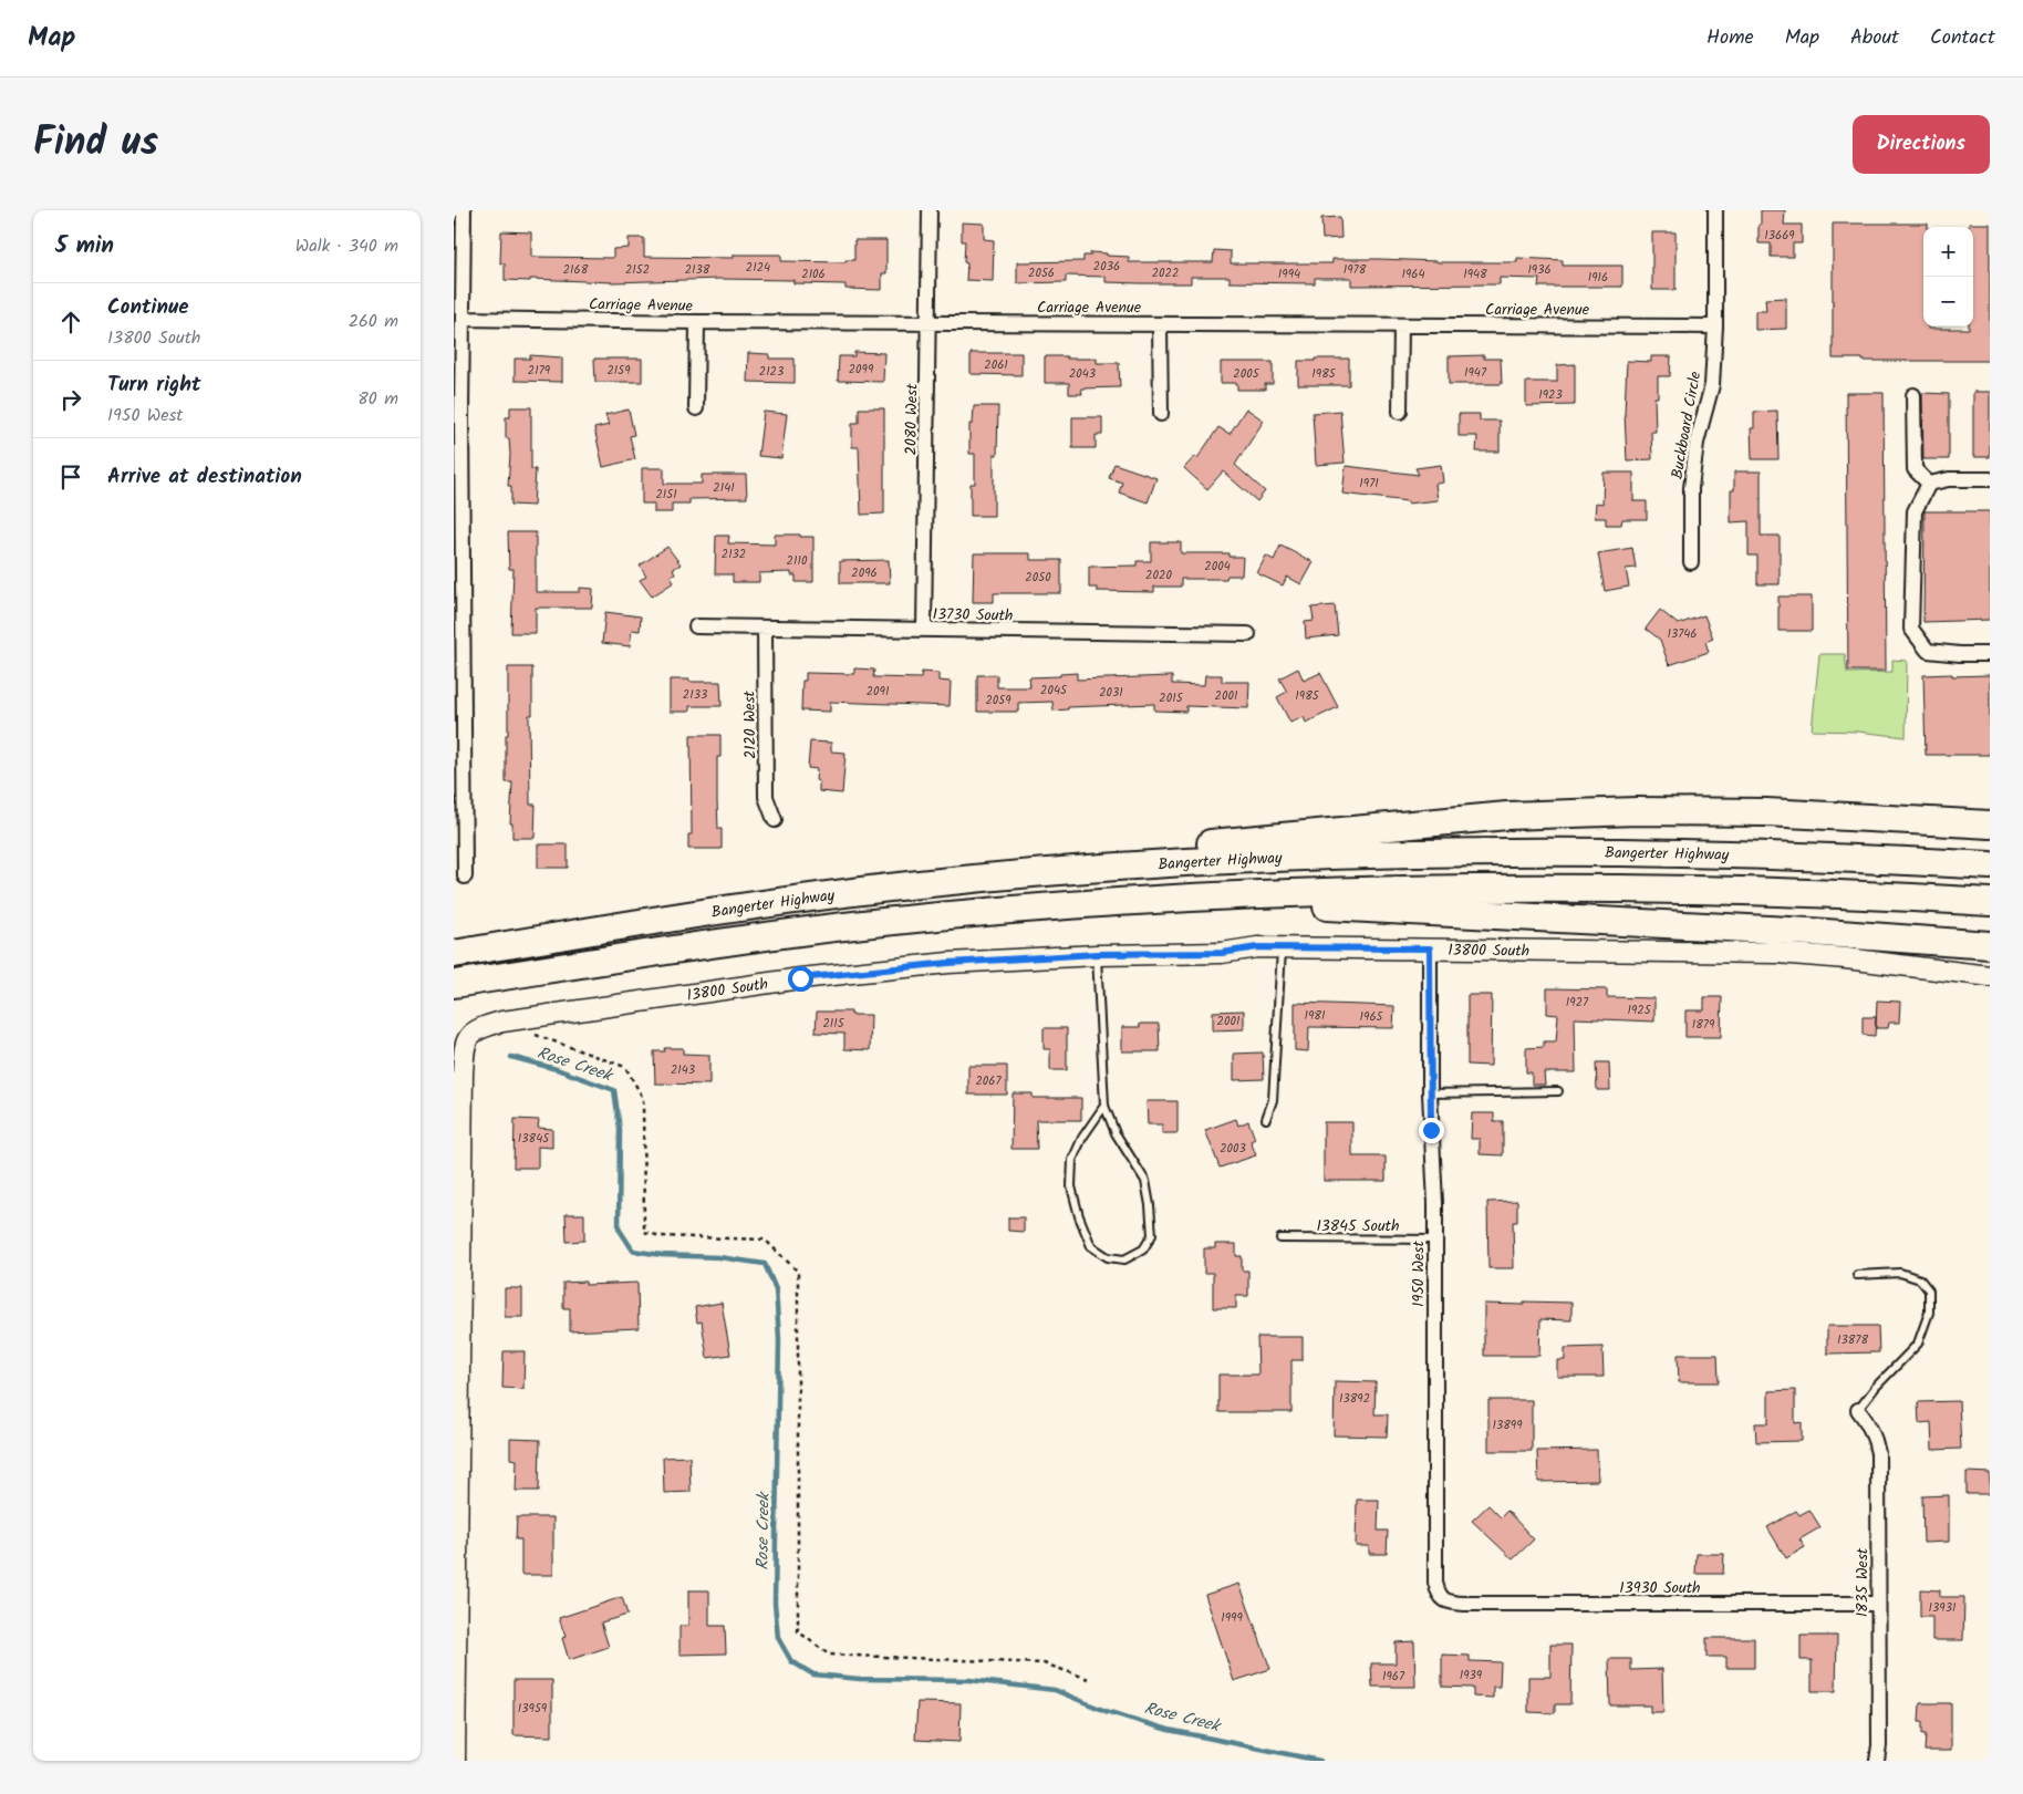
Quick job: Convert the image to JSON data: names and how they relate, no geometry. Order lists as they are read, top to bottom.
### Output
{
  "streets": {
    "highway": ["Bangerter Highway"],
    "street": [
      "Carriage Avenue",
      "2080 West",
      "Buckboard Circle",
      "13730 South",
      "2120 West",
      "13800 South",
      "1950 West",
      "1835 West",
      "13930 South"
    ],
    "lane": ["13845 South"]
  },
  "crossings": [
    ["Carriage Avenue", "2080 West"],
    ["Carriage Avenue", "Buckboard Circle"],
    ["2080 West", "13730 South"],
    ["13730 South", "2120 West"],
    ["13800 South", "1950 West"],
    ["13845 South", "1950 West"],
    ["1950 West", "13930 South"],
    ["1835 West", "13930 South"]
  ],
  "water": ["Rose Creek"],
  "house_numbers": [
    "13669",
    "2036",
    "2124",
    "2168",
    "2152",
    "2138",
    "1978",
    "1936",
    "2056",
    "2022",
    "2106",
    "1994",
    "1964",
    "1948",
    "1916",
    "2061",
    "2099",
    "2179",
    "2159",
    "2123",
    "1947",
    "2043",
    "2005",
    "1985",
    "1923",
    "1971",
    "2141",
    "2151",
    "2132",
    "2110",
    "2004",
    "2096",
    "2020",
    "2050",
    "13746",
    "2045",
    "2091",
    "2031",
    "2133",
    "2001",
    "1985",
    "2015",
    "2059",
    "1927",
    "1925",
    "1981",
    "1965",
    "2001",
    "2115",
    "1879",
    "2143",
    "2067",
    "13845",
    "2003",
    "13878",
    "13892",
    "13899",
    "13931",
    "1999",
    "1939",
    "1967",
    "13959"
  ],
  "page": {
    "header": "Map",
    "nav": [
      "Home",
      "Map",
      "About",
      "Contact"
    ],
    "title": "Find us",
    "buttons": "Directions",
    "heading": ["5 min", "Walk · 340 m"],
    "map_buttons": ["+", "−"],
    "list": [
      ["Continue", "13800 South", "260 m"],
      ["Turn right", "1950 West", "80 m"],
      "Arrive at destination"
    ]
  }
}
